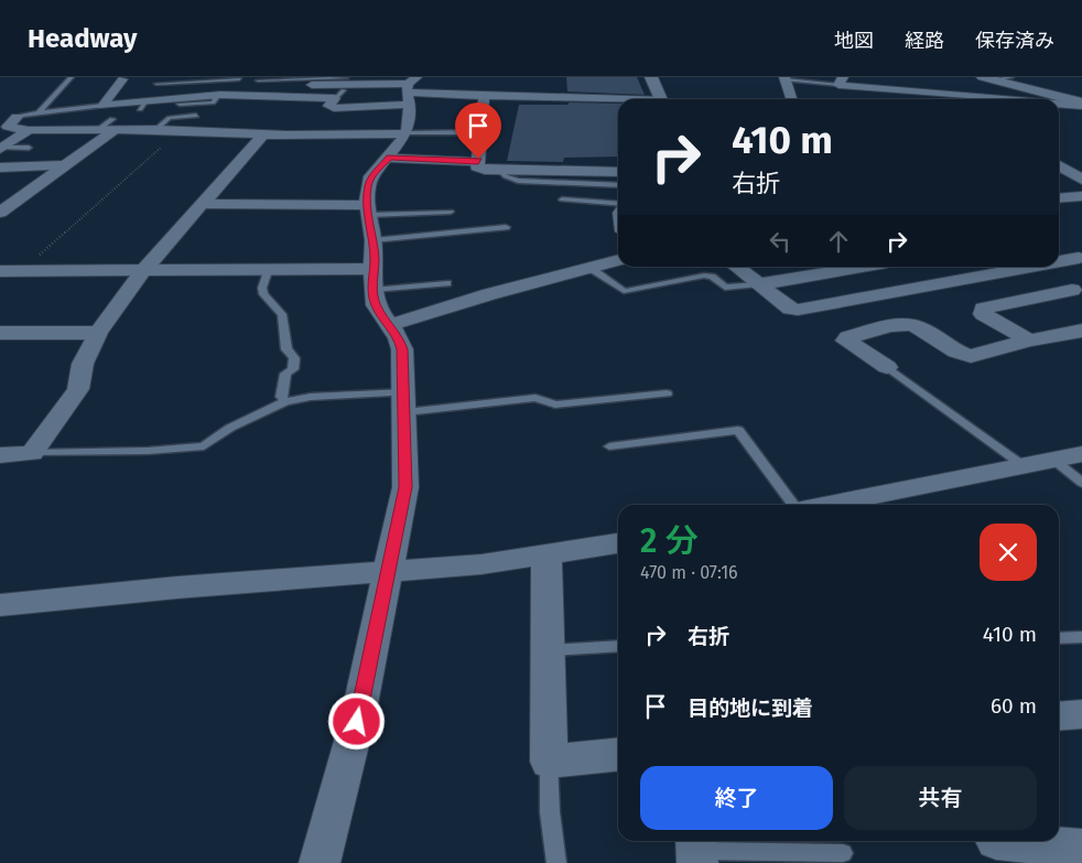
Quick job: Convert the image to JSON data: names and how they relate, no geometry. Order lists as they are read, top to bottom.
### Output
{
  "page": {
    "header": "Headway",
    "nav": ["地図", "経路", "保存済み"],
    "turn": ["410 m", "右折"],
    "heading": ["2 分", "470 m · 07:16"],
    "list": [
      {
        "name": "右折",
        "value": "410 m"
      },
      {
        "name": "目的地に到着",
        "value": "60 m"
      }
    ],
    "buttons": ["終了", "共有"]
  }
}
